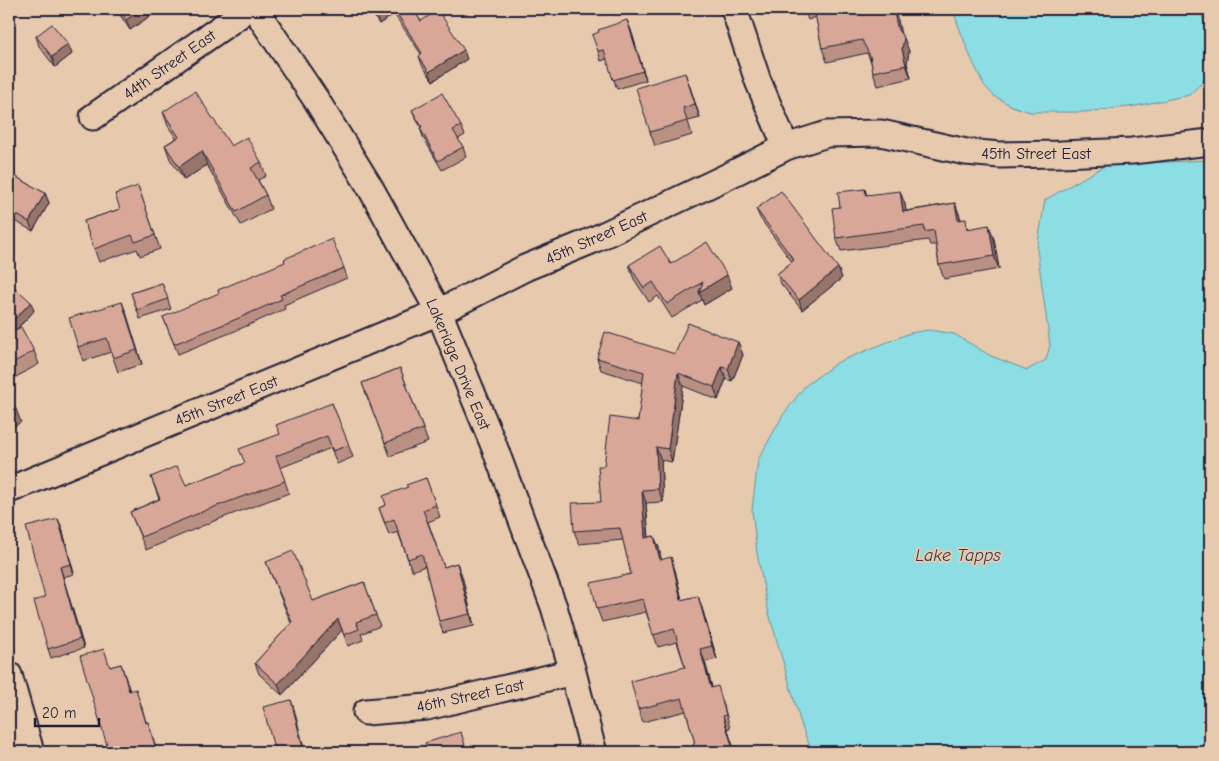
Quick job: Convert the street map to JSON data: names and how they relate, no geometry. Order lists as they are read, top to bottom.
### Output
{
  "streets": {
    "street": [
      "44th Street East",
      "45th Street East",
      "Lakeridge Drive East",
      "46th Street East"
    ]
  },
  "crossings": [
    ["45th Street East", "Lakeridge Drive East"],
    ["Lakeridge Drive East", "46th Street East"]
  ],
  "water": ["Lake Tapps"],
  "scale_bar": "20 m"
}
